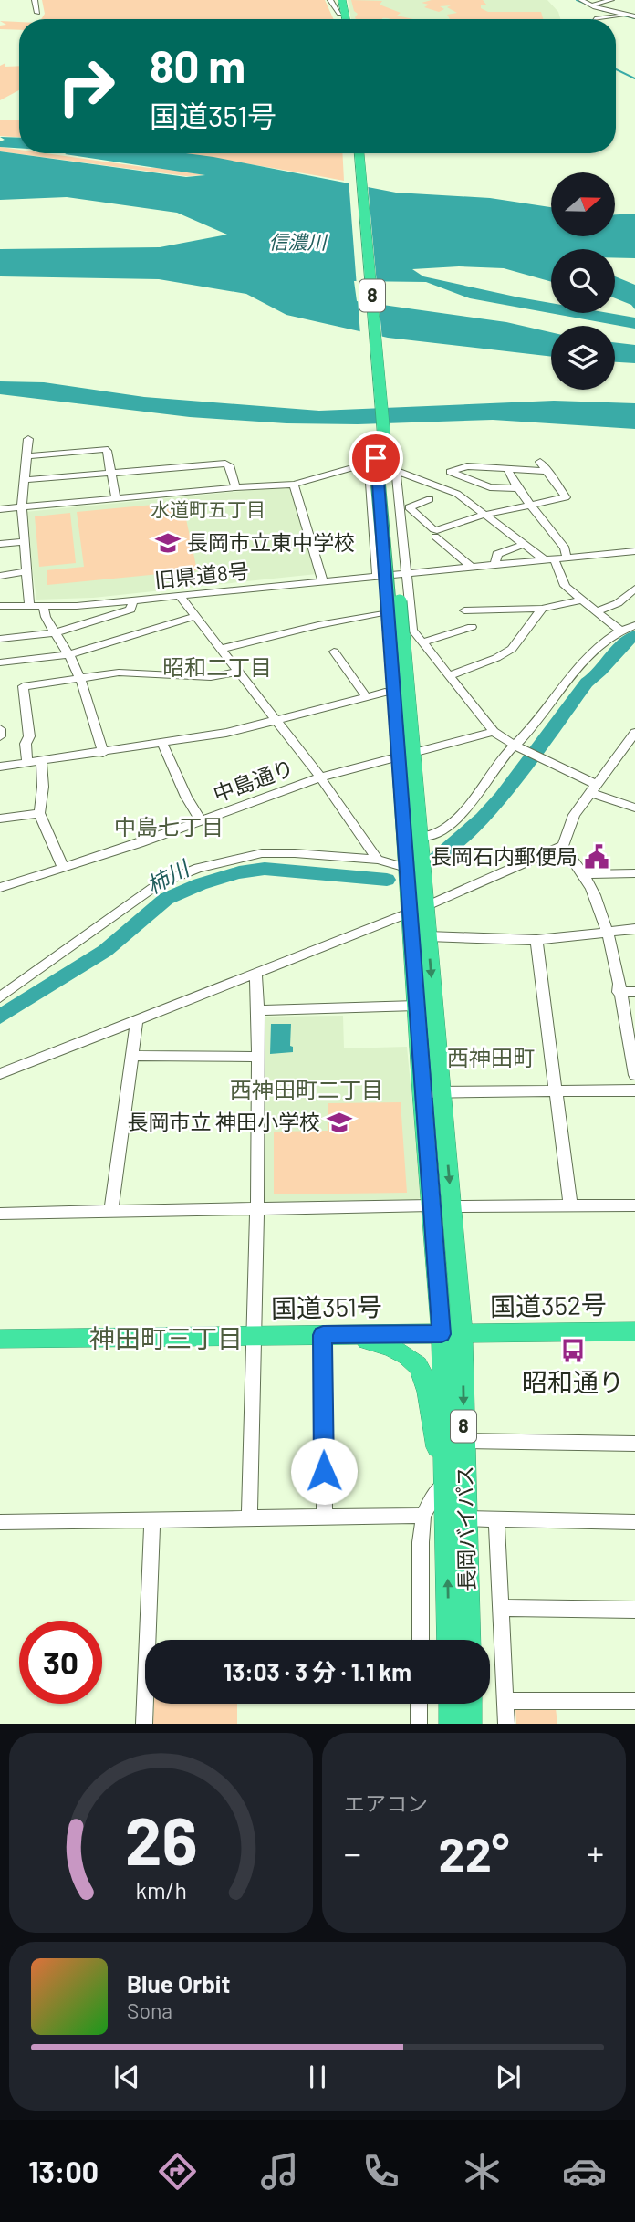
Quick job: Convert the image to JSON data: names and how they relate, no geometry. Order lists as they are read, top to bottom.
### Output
{
  "streets": {
    "highway": [
      "8",
      "国道352号",
      "国道351号",
      "長岡バイパス"
    ],
    "street": ["旧県道8号", "中島通り"]
  },
  "crossings": [
    ["中島通り", "長岡バイパス"],
    ["国道352号", "国道351号"],
    ["国道352号", "長岡バイパス"],
    ["国道351号", "長岡バイパス"]
  ],
  "districts": [
    "水道町五丁目",
    "昭和二丁目",
    "中島七丁目",
    "西神田町",
    "西神田町二丁目",
    "神田町三丁目"
  ],
  "water": ["信濃川", "柿川"],
  "places": {
    "school or university": ["長岡市立東中学校", "長岡市立 神田小学校"],
    "public building": ["長岡石内郵便局"],
    "bus stop": ["昭和通り"]
  },
  "north": "right",
  "page": {
    "turn": ["80 m", "国道351号"],
    "limit": "30",
    "trip": "13:03 · 3 分 · 1.1 km",
    "tile": "エアコン",
    "heat": ["−", "22°", "+"],
    "song": ["Blue Orbit", "Sona"],
    "tabs": "13:00",
    "gauge": ["26", "km/h"]
  }
}
